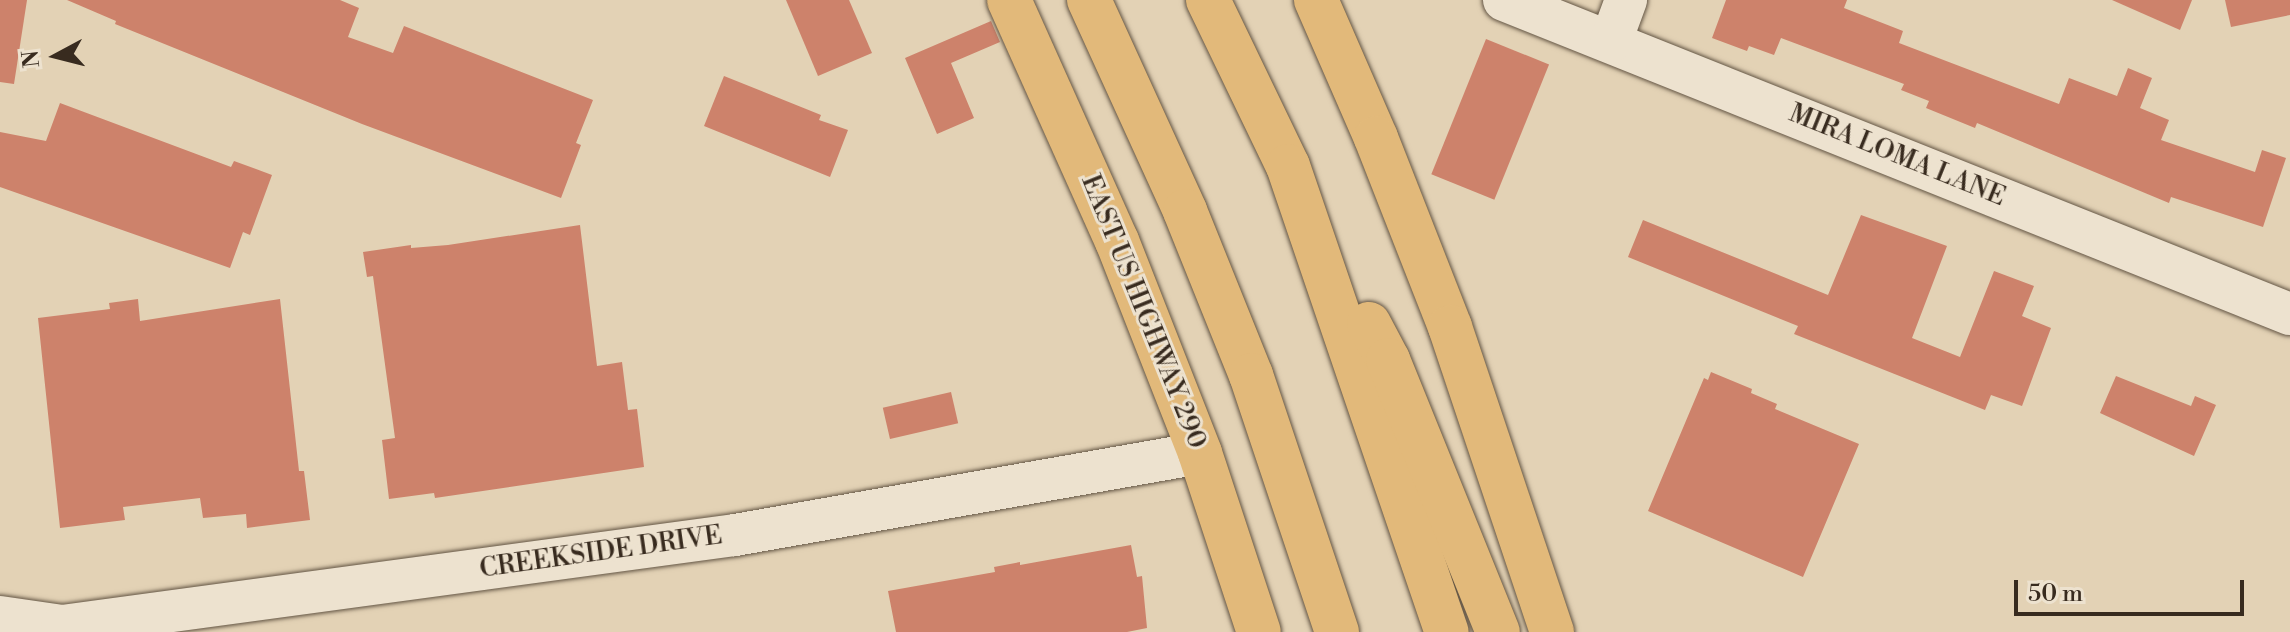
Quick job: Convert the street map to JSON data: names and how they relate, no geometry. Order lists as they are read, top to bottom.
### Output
{
  "streets": {
    "main road": ["EAST US HIGHWAY 290"],
    "street": ["MIRA LOMA LANE", "CREEKSIDE DRIVE"]
  },
  "crossings": [
    ["EAST US HIGHWAY 290", "CREEKSIDE DRIVE"]
  ],
  "scale_bar": "50 m",
  "north": "left"
}
